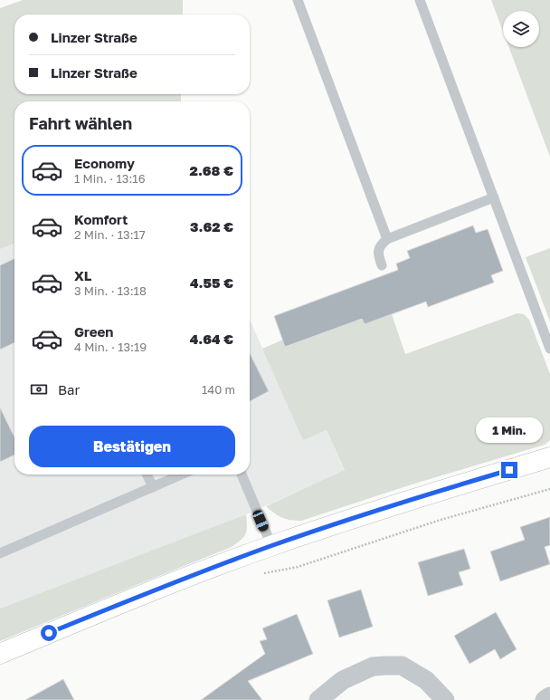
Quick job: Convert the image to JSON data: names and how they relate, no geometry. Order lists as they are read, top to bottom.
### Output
{
  "page": {
    "banner": ["Linzer Straße", "Linzer Straße"],
    "heading": "Fahrt wählen",
    "list": [
      {
        "name": "Economy",
        "note": "1 Min. · 13:16",
        "value": "2.68 €"
      },
      {
        "name": "Komfort",
        "note": "2 Min. · 13:17",
        "value": "3.62 €"
      },
      {
        "name": "XL",
        "note": "3 Min. · 13:18",
        "value": "4.55 €"
      },
      {
        "name": "Green",
        "note": "4 Min. · 13:19",
        "value": "4.64 €"
      }
    ],
    "pay": ["Bar", "140 m"],
    "bubble": "1 Min.",
    "buttons": "Bestätigen"
  }
}
